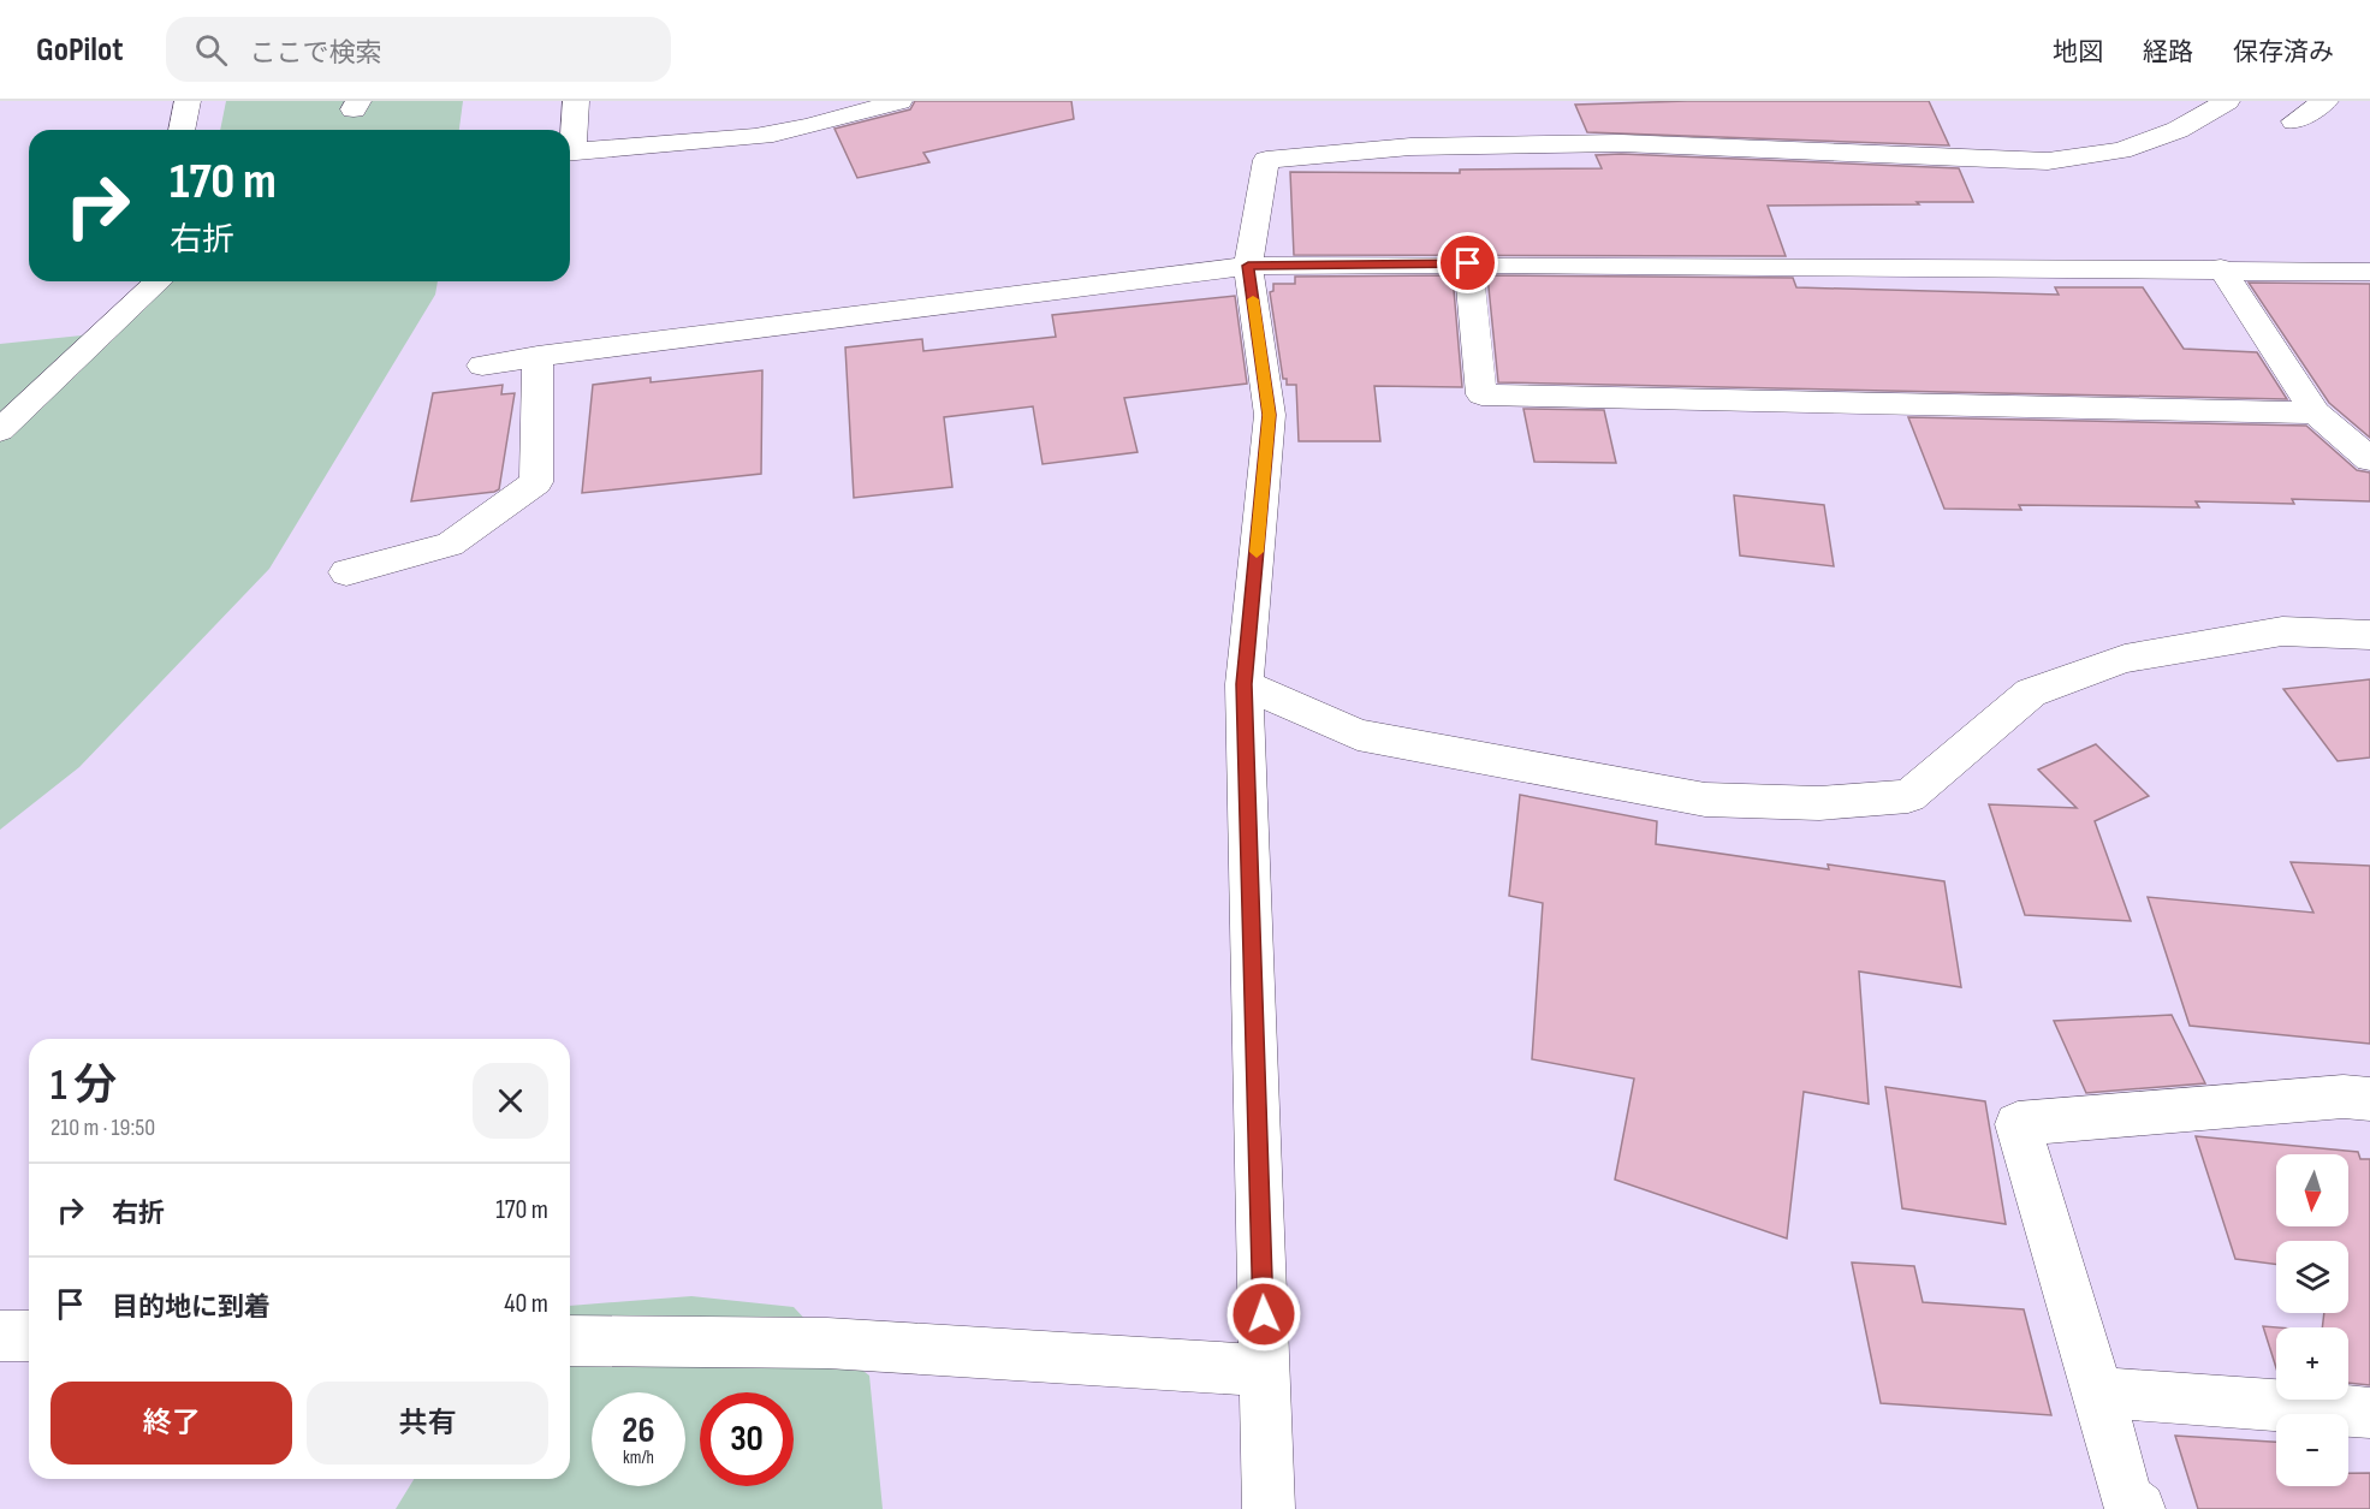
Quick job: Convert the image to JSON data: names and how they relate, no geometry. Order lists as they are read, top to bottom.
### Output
{
  "north": "bottom",
  "page": {
    "header": "GoPilot",
    "search": "ここで検索",
    "nav": ["地図", "経路", "保存済み"],
    "turn": ["170 m", "右折"],
    "heading": ["1 分", "210 m · 19:50"],
    "map_buttons": ["+", "−"],
    "list": [
      {
        "name": "右折",
        "value": "170 m"
      },
      {
        "name": "目的地に到着",
        "value": "40 m"
      }
    ],
    "buttons": ["終了", "共有"],
    "speed": "26 km/h",
    "limit": "30"
  }
}
